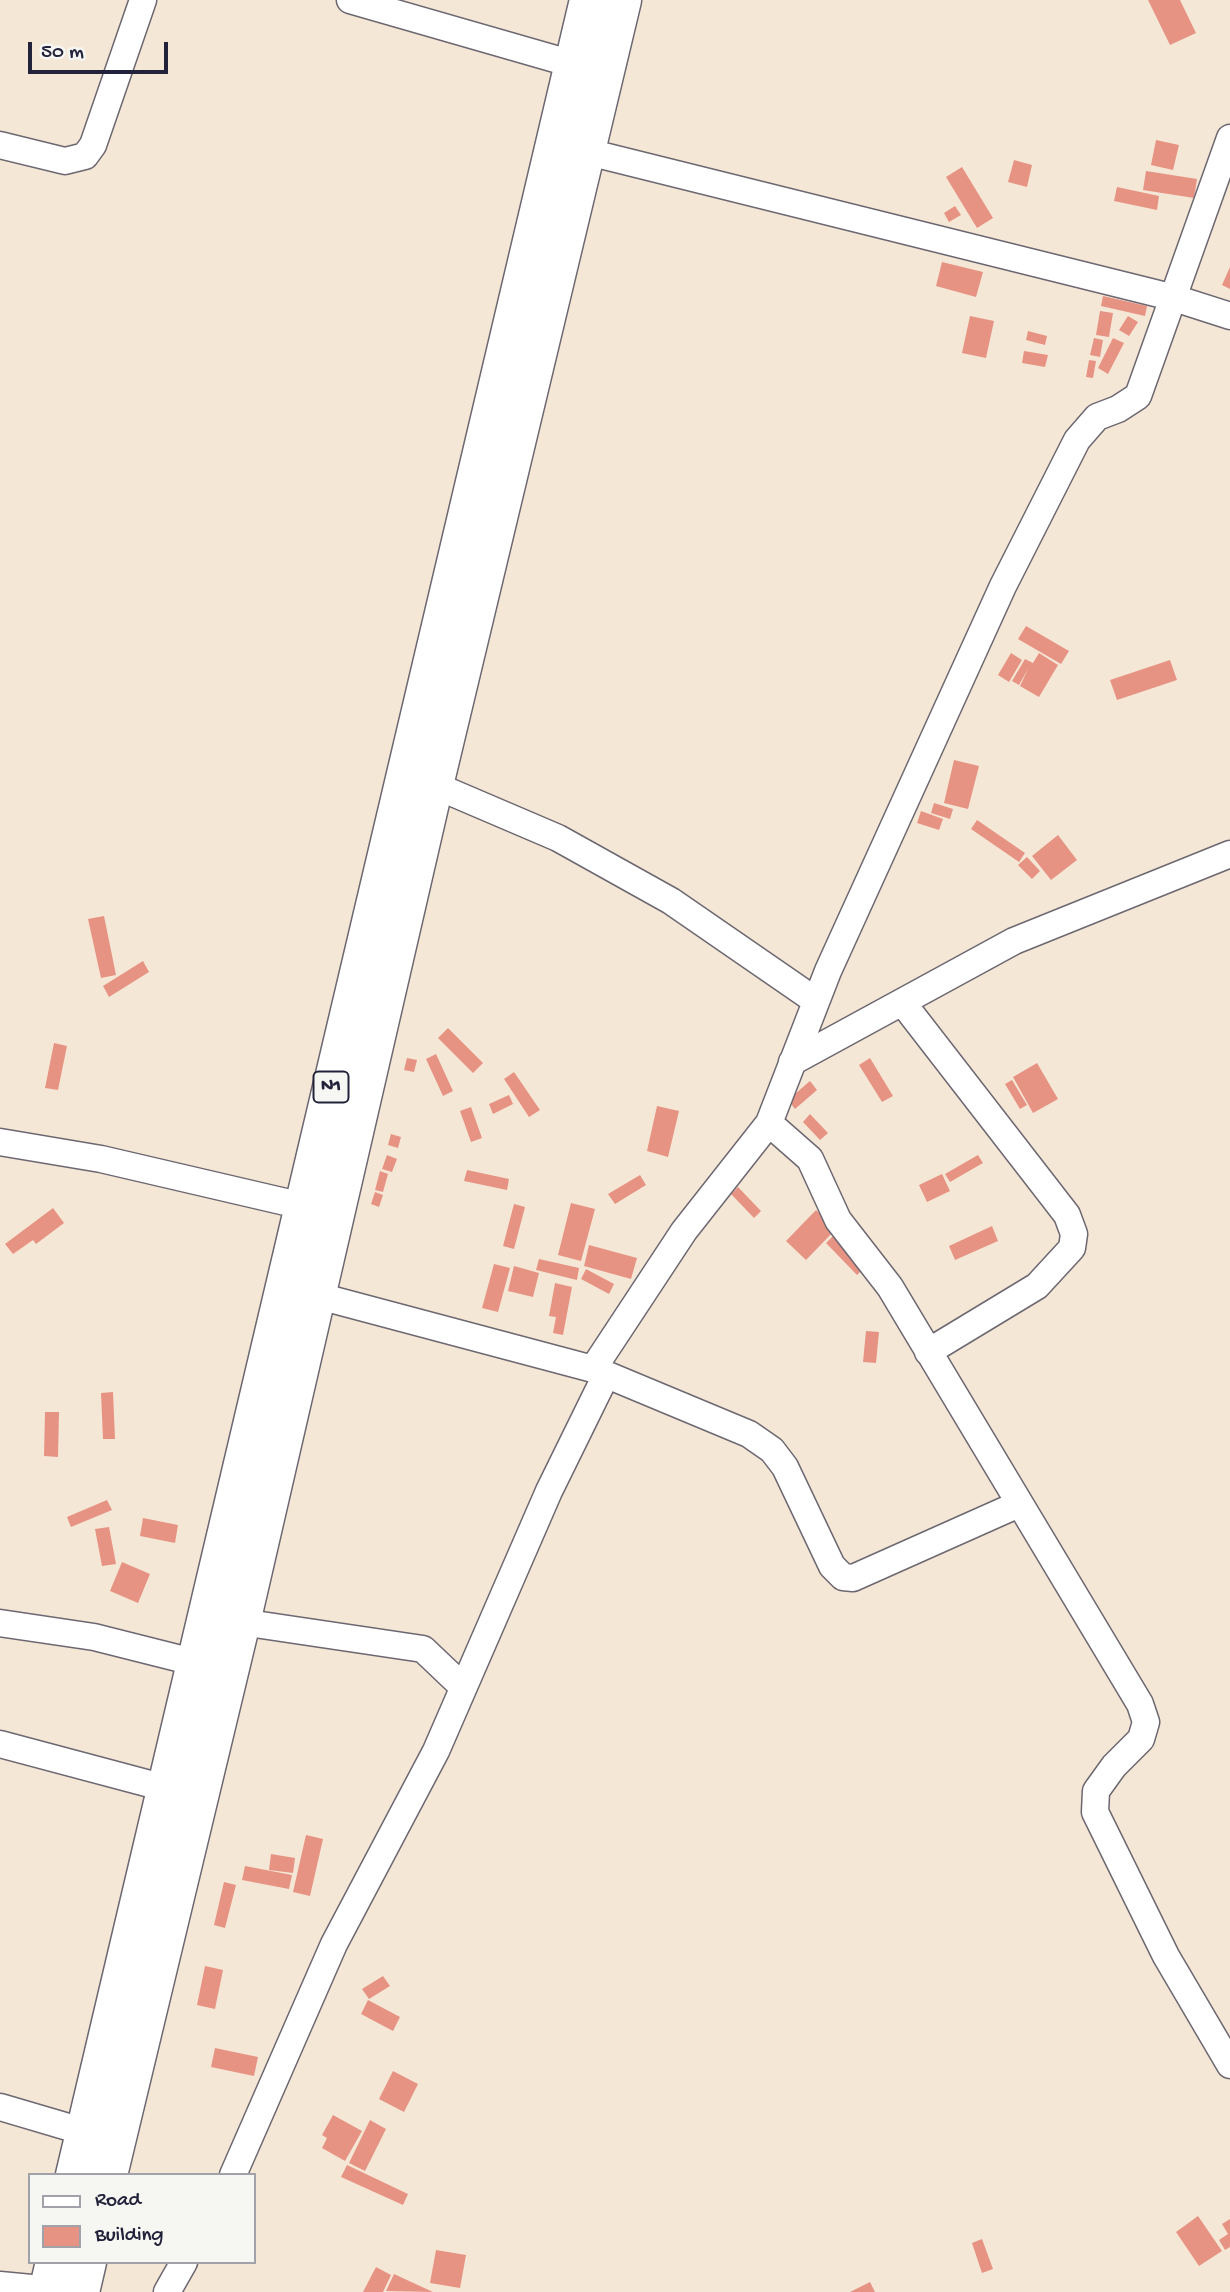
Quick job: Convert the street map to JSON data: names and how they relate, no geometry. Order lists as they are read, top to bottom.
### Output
{
  "streets": {
    "highway": ["N1"]
  },
  "legend": ["Road", "Building"],
  "scale_bar": "50 m"
}
